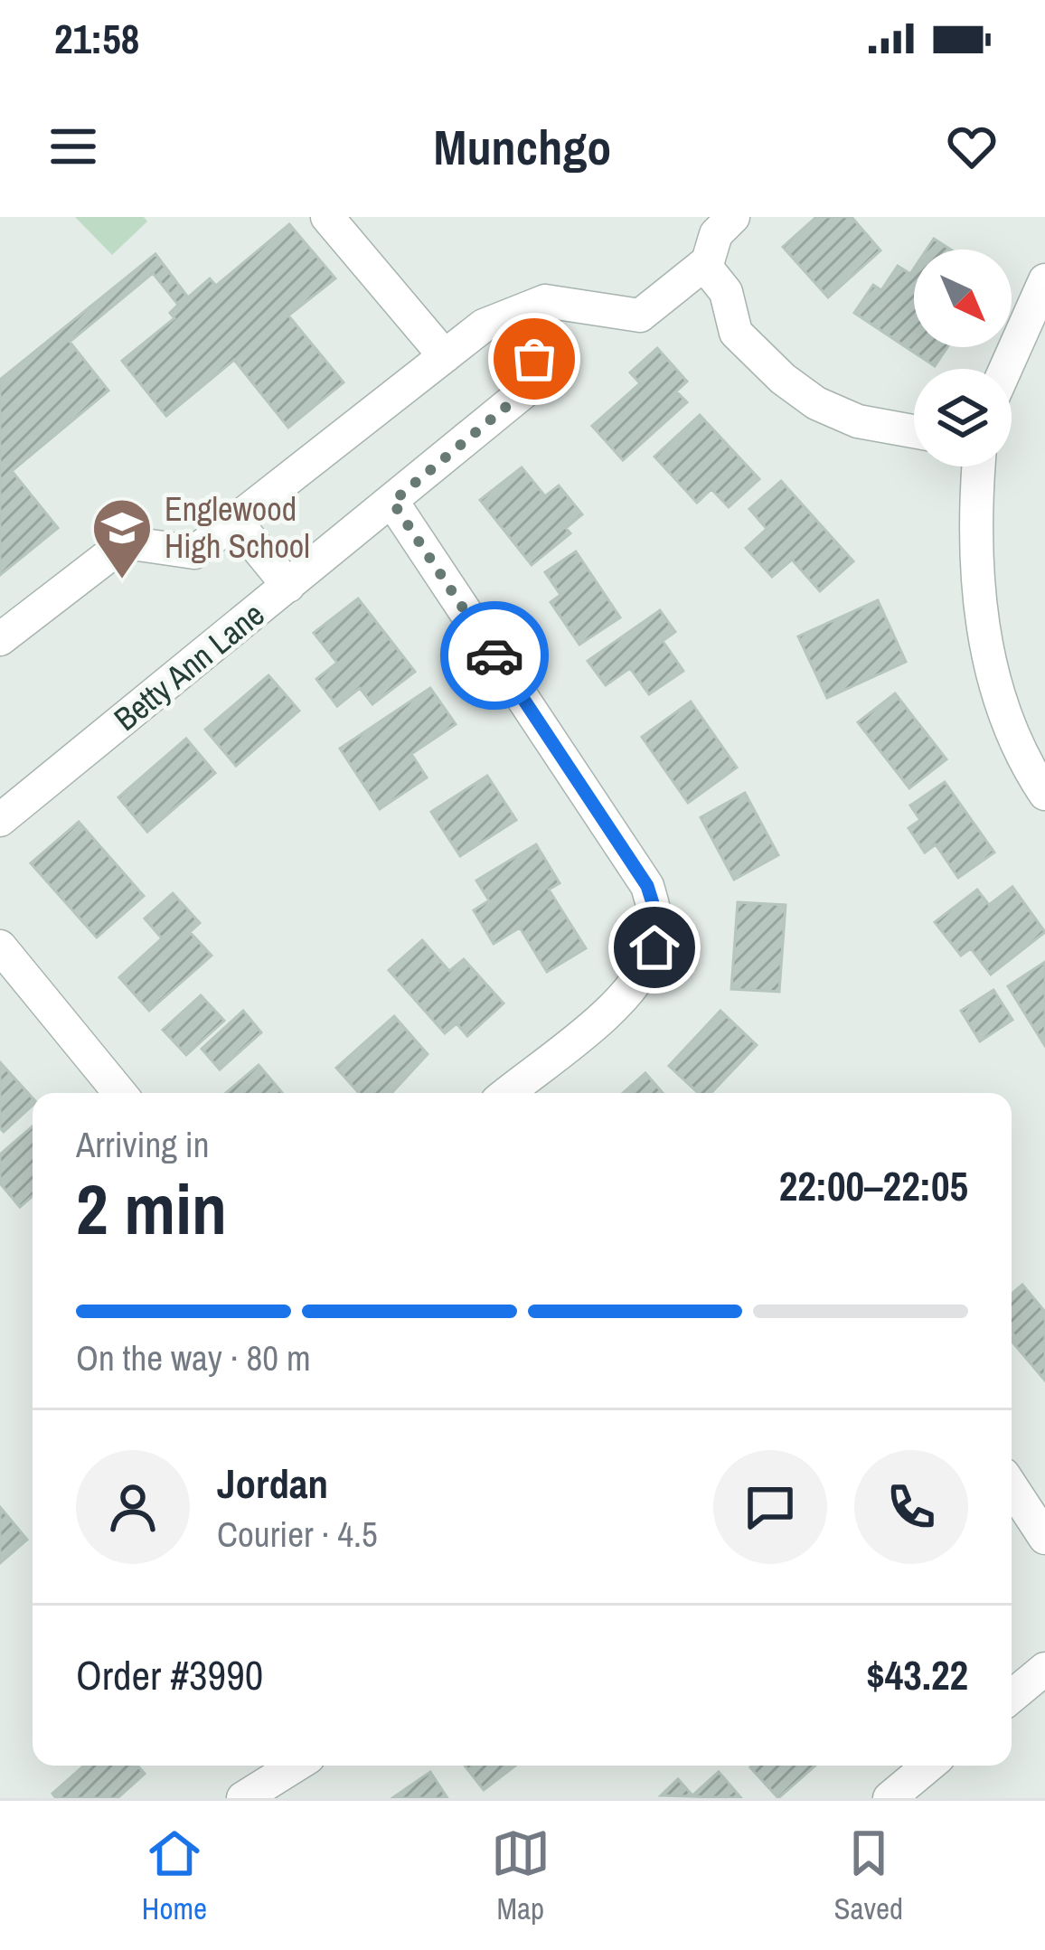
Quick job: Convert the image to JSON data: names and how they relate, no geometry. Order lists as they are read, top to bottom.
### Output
{
  "streets": {
    "street": ["Betty Ann Lane"]
  },
  "places": {
    "school or university": ["Englewood High School"]
  },
  "north": "bottom right",
  "page": {
    "status": "21:58",
    "header": "Munchgo",
    "heading": ["2 min", "Arriving in", "22:00–22:05"],
    "panel": [
      "Jordan",
      "Courier · 4.5",
      "Order #3990",
      "$43.22"
    ],
    "bar": "On the way · 80 m",
    "tabs": ["Home", "Map", "Saved"]
  }
}
